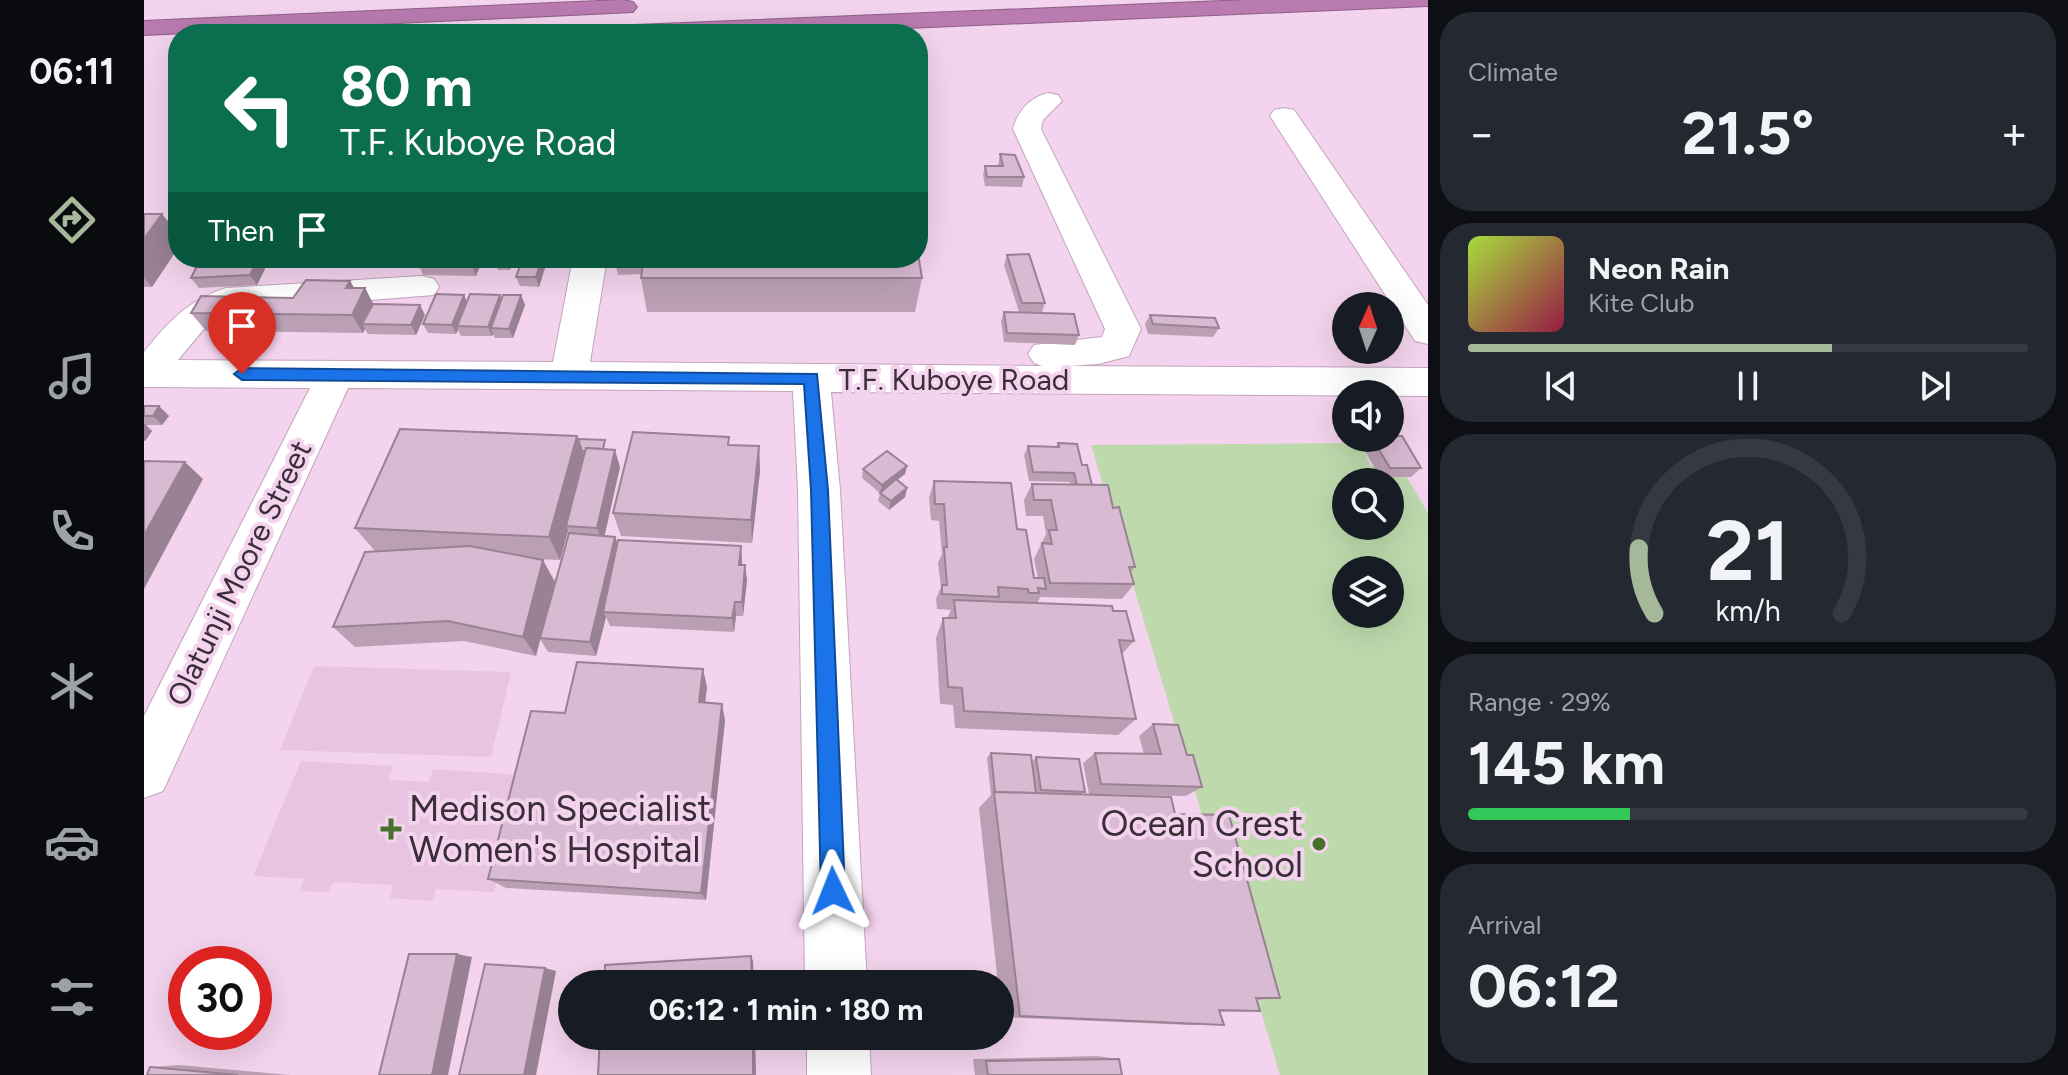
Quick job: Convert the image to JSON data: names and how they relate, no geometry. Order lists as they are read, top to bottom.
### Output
{
  "streets": {
    "street": ["T.F. Kuboye Road", "Olatunji Moore Street"]
  },
  "crossings": [
    ["T.F. Kuboye Road", "Olatunji Moore Street"]
  ],
  "places": {
    "health": ["Medison Specialist Women's Hospital"],
    "other": ["Ocean Crest School"]
  },
  "north": "top",
  "page": {
    "tabs": "06:11",
    "tile": [
      "Climate",
      ["Range · 29%", "145 km"],
      ["Arrival", "06:12"]
    ],
    "turn": ["80 m", "T.F. Kuboye Road"],
    "heat": ["−", "21.5°", "+"],
    "then": "Then",
    "song": ["Neon Rain", "Kite Club"],
    "limit": "30",
    "trip": "06:12 · 1 min · 180 m",
    "gauge": ["21", "km/h"]
  }
}
